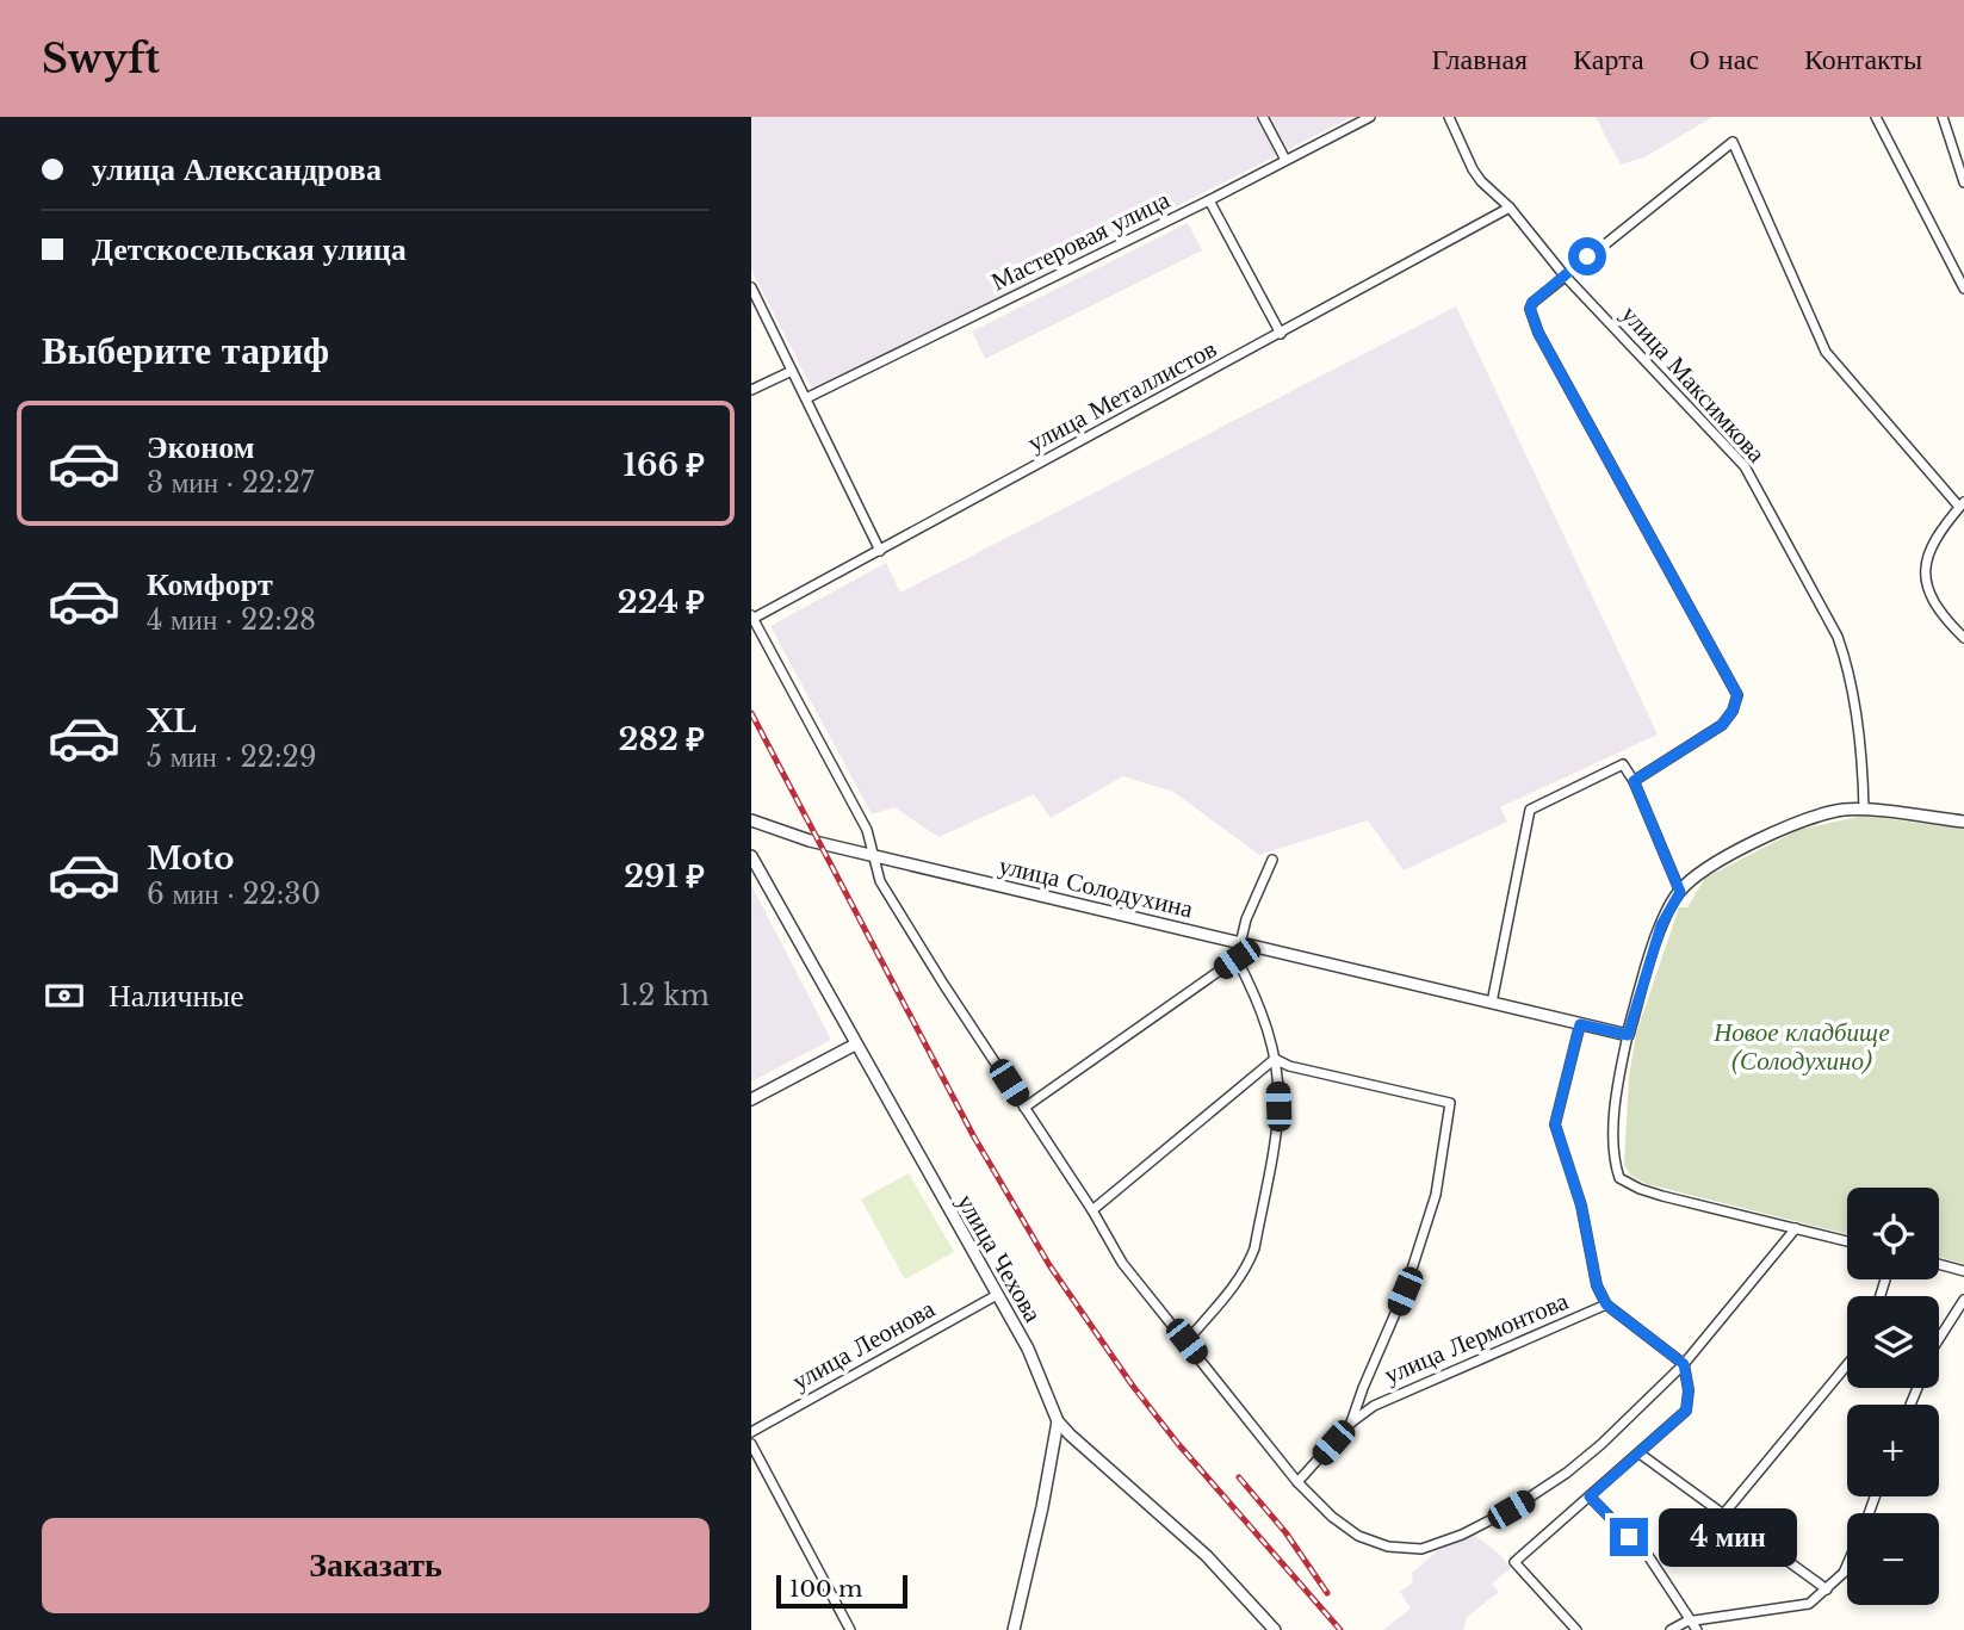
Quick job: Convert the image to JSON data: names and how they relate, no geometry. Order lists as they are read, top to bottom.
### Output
{
  "streets": {
    "street": [
      "Мастеровая улица",
      "улица Максимкова",
      "улица Металлистов",
      "улица Солодухина",
      "улица Чехова",
      "улица Лермонтова",
      "улица Леонова"
    ]
  },
  "crossings": [
    ["улица Максимкова", "улица Металлистов"],
    ["улица Чехова", "улица Леонова"]
  ],
  "parks": ["Новое кладбище (Солодухино)"],
  "scale_bar": "100 m",
  "page": {
    "header": "Swyft",
    "nav": [
      "Главная",
      "Карта",
      "О нас",
      "Контакты"
    ],
    "banner": ["улица Александрова", "Детскосельская улица"],
    "heading": "Выберите тариф",
    "list": [
      {
        "name": "Эконом",
        "note": "3 мин · 22:27",
        "value": "166 ₽"
      },
      {
        "name": "Комфорт",
        "note": "4 мин · 22:28",
        "value": "224 ₽"
      },
      {
        "name": "XL",
        "note": "5 мин · 22:29",
        "value": "282 ₽"
      },
      {
        "name": "Moto",
        "note": "6 мин · 22:30",
        "value": "291 ₽"
      }
    ],
    "pay": ["Наличные", "1.2 km"],
    "map_buttons": ["+", "−"],
    "buttons": "Заказать",
    "bubble": "4 мин",
    "scale": "100 m"
  }
}
